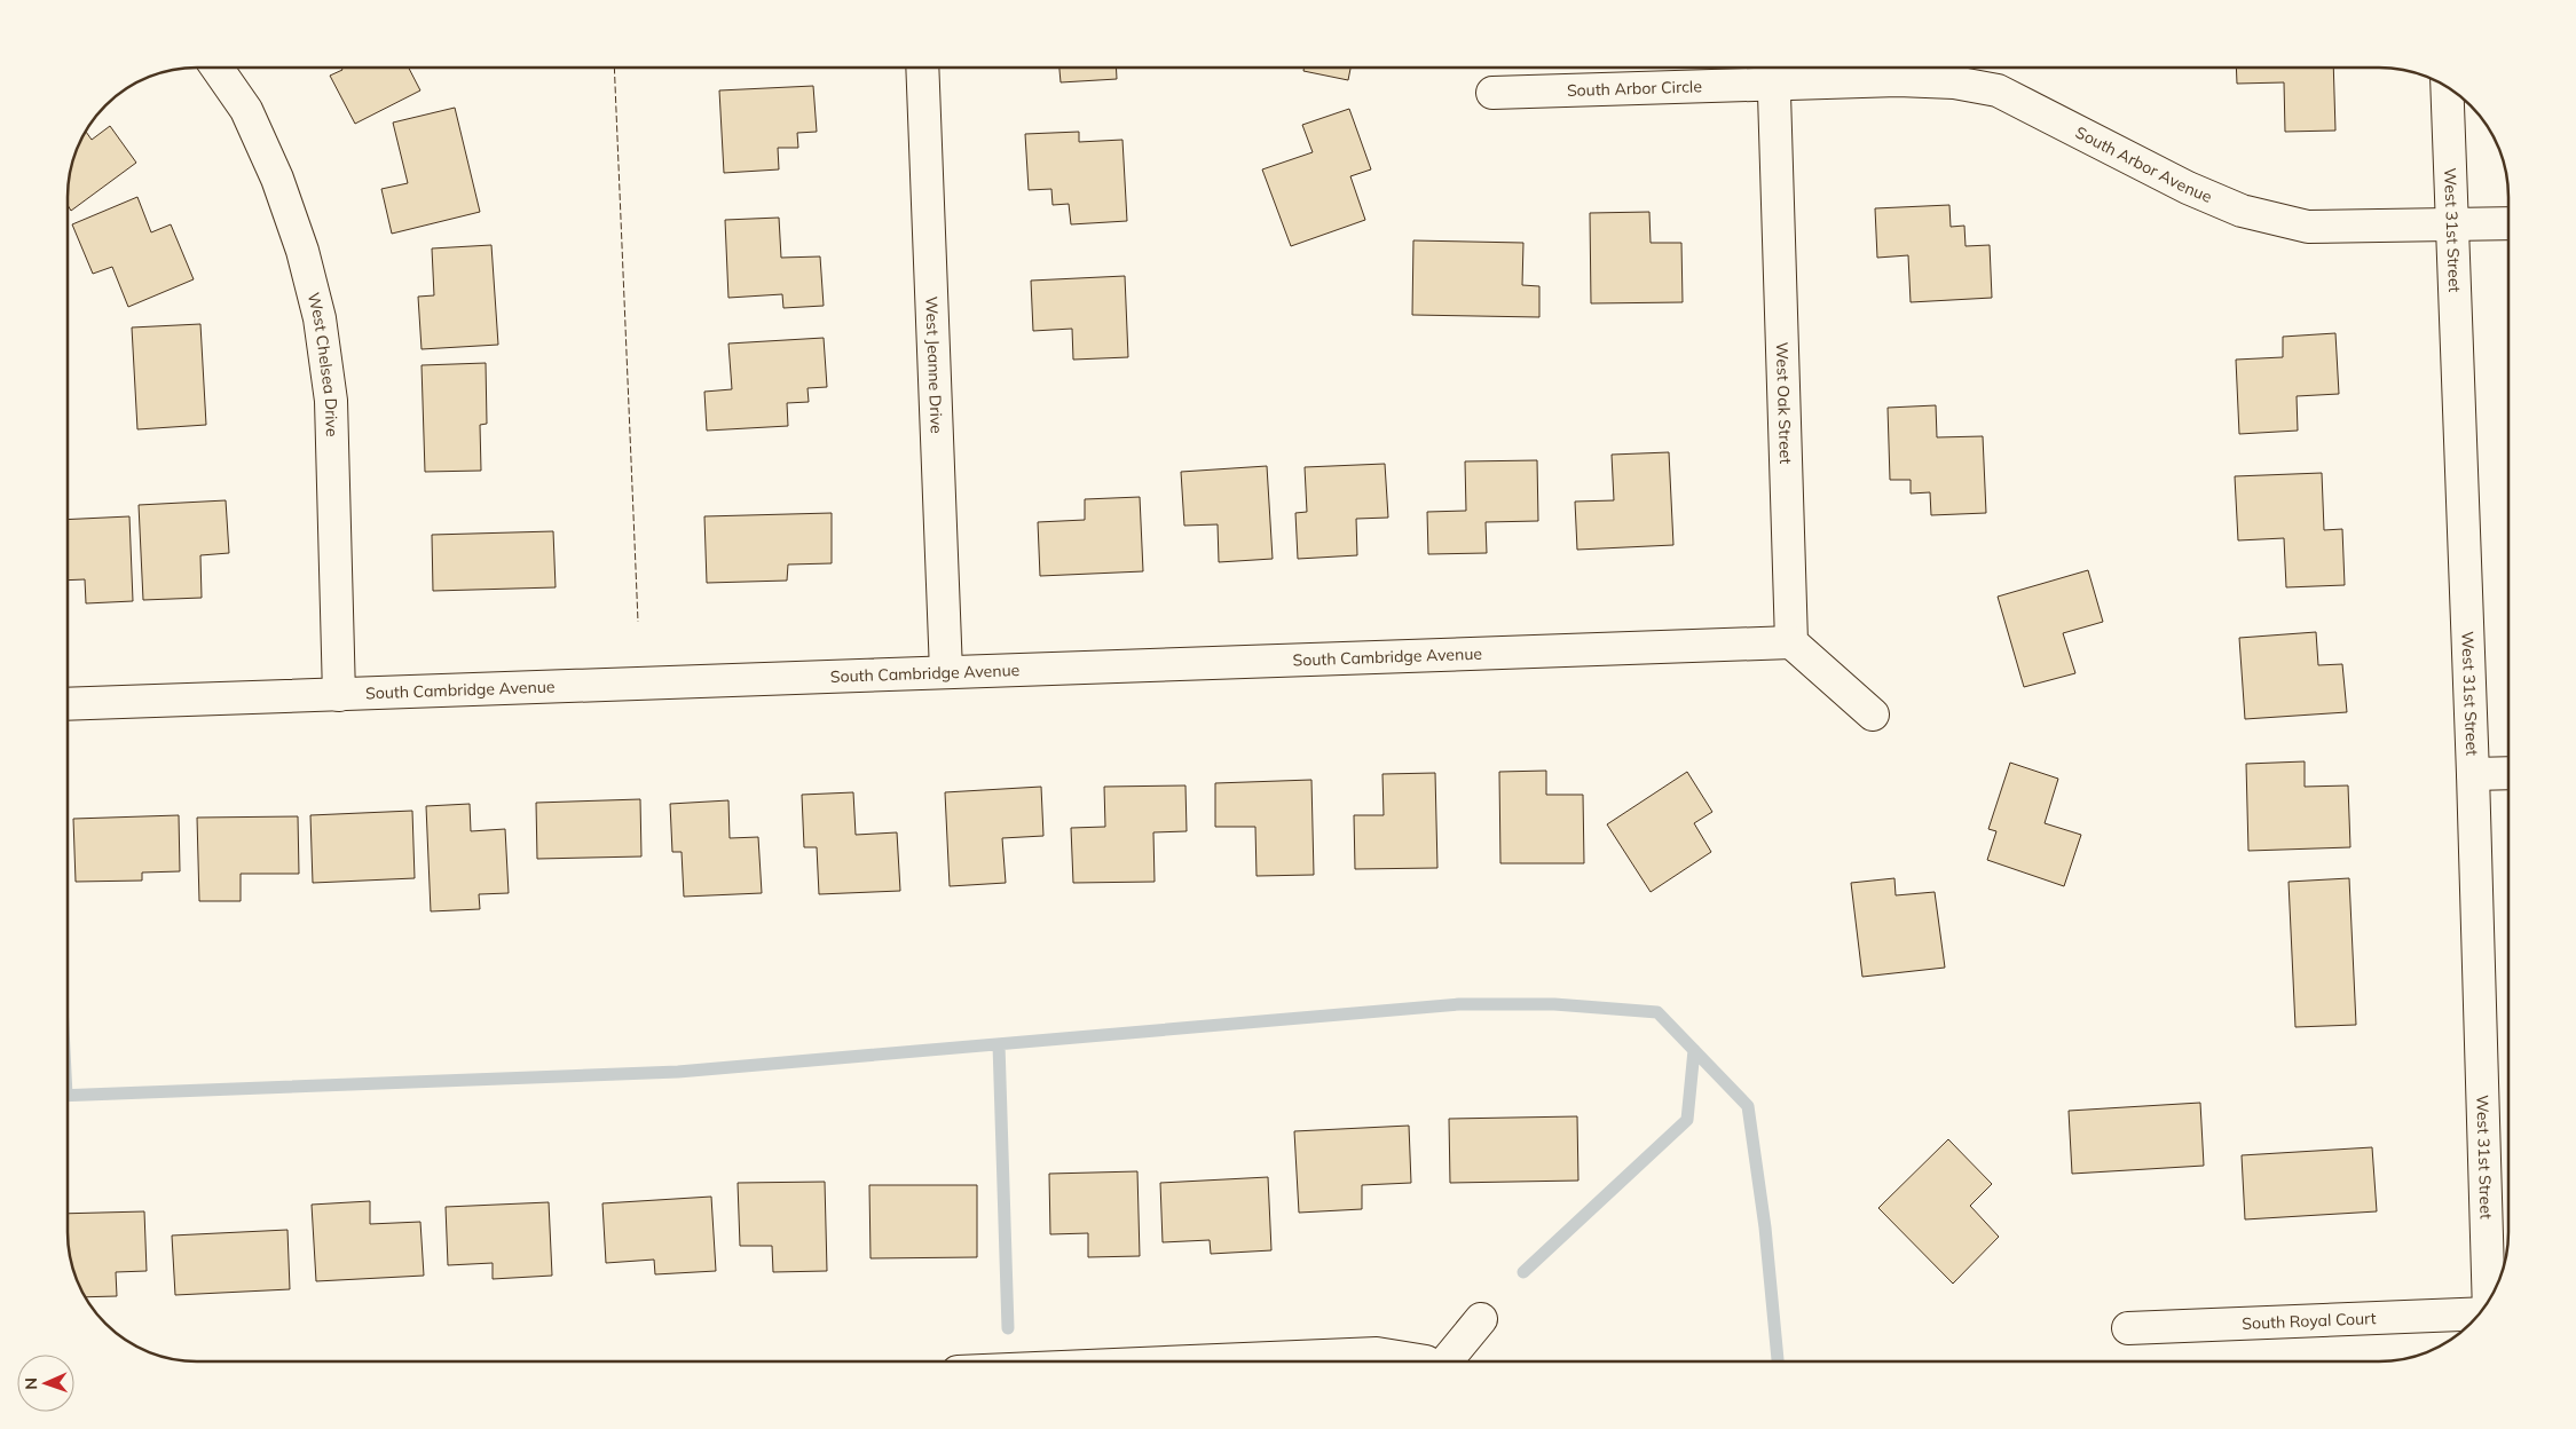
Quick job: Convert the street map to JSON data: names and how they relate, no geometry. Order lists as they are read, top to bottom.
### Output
{
  "streets": {
    "street": [
      "South Arbor Circle",
      "South Arbor Avenue",
      "West 31st Street",
      "West Chelsea Drive",
      "West Jeanne Drive",
      "West Oak Street",
      "South Cambridge Avenue",
      "South Royal Court"
    ]
  },
  "crossings": [
    ["South Arbor Circle", "South Arbor Avenue"],
    ["South Arbor Circle", "West Oak Street"],
    ["South Arbor Avenue", "West 31st Street"],
    ["South Arbor Avenue", "West Oak Street"],
    ["West Chelsea Drive", "South Cambridge Avenue"],
    ["West Jeanne Drive", "South Cambridge Avenue"],
    ["West Oak Street", "South Cambridge Avenue"]
  ],
  "north": "left"
}
